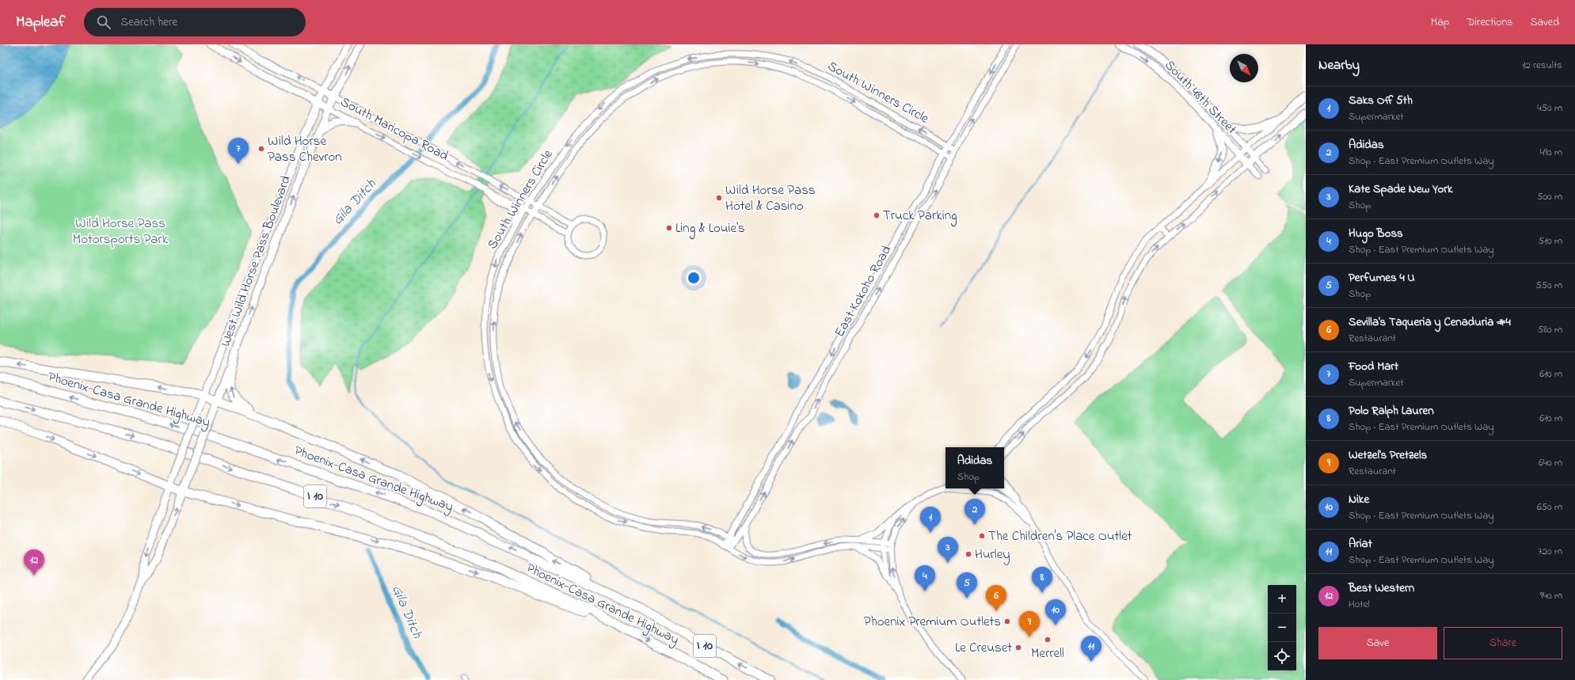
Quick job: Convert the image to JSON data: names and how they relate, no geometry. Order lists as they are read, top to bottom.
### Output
{
  "streets": {
    "highway": ["Phoenix-Casa Grande Highway", "I 10"],
    "main road": ["South 48th Street", "South Maricopa Road", "West Wild Horse Pass Boulevard"],
    "street": ["South Winners Circle", "East Kokoho Road"]
  },
  "crossings": [
    ["South Winners Circle", "South Maricopa Road"],
    ["South Winners Circle", "East Kokoho Road"],
    ["South Maricopa Road", "West Wild Horse Pass Boulevard"]
  ],
  "water": ["Gila Ditch"],
  "parks": ["Wild Horse Pass Motorsports Park"],
  "places": [
    "Wild Horse Pass Chevron",
    "Wild Horse Pass Hotel & Casino",
    "Truck Parking",
    "Ling & Louie's",
    "The Children's Place Outlet",
    "Hurley",
    "Phoenix Premium Outlets",
    "Merrell",
    "Le Creuset"
  ],
  "north": "bottom right",
  "page": {
    "header": "Mapleaf",
    "search": "Search here",
    "nav": ["Map", "Directions", "Saved"],
    "heading": ["Nearby", "12 results"],
    "list": [
      {
        "mark": "1",
        "name": "Saks Off 5th",
        "note": "Supermarket",
        "value": "450 m"
      },
      {
        "mark": "2",
        "name": "Adidas",
        "note": "Shop · East Premium Outlets Way",
        "value": "490 m"
      },
      {
        "mark": "3",
        "name": "Kate Spade New York",
        "note": "Shop",
        "value": "500 m"
      },
      {
        "mark": "4",
        "name": "Hugo Boss",
        "note": "Shop · East Premium Outlets Way",
        "value": "510 m"
      },
      {
        "mark": "5",
        "name": "Perfumes 4 U",
        "note": "Shop",
        "value": "550 m"
      },
      {
        "mark": "6",
        "name": "Sevilla’s Taqueria y Cenaduria #4",
        "note": "Restaurant",
        "value": "580 m"
      },
      {
        "mark": "7",
        "name": "Food Mart",
        "note": "Supermarket",
        "value": "610 m"
      },
      {
        "mark": "8",
        "name": "Polo Ralph Lauren",
        "note": "Shop · East Premium Outlets Way",
        "value": "610 m"
      },
      {
        "mark": "9",
        "name": "Wetzel's Pretzels",
        "note": "Restaurant",
        "value": "640 m"
      },
      {
        "mark": "10",
        "name": "Nike",
        "note": "Shop · East Premium Outlets Way",
        "value": "650 m"
      },
      {
        "mark": "11",
        "name": "Ariat",
        "note": "Shop · East Premium Outlets Way",
        "value": "720 m"
      },
      {
        "mark": "12",
        "name": "Best Western",
        "note": "Hotel",
        "value": "940 m"
      }
    ],
    "pins": [
      "7",
      "2",
      "1",
      "3",
      "12",
      "4",
      "8",
      "5",
      "6",
      "10",
      "9",
      "11"
    ],
    "popup": ["Adidas", "Shop"],
    "map_buttons": ["+", "−"],
    "buttons": ["Save", "Share"]
  }
}
